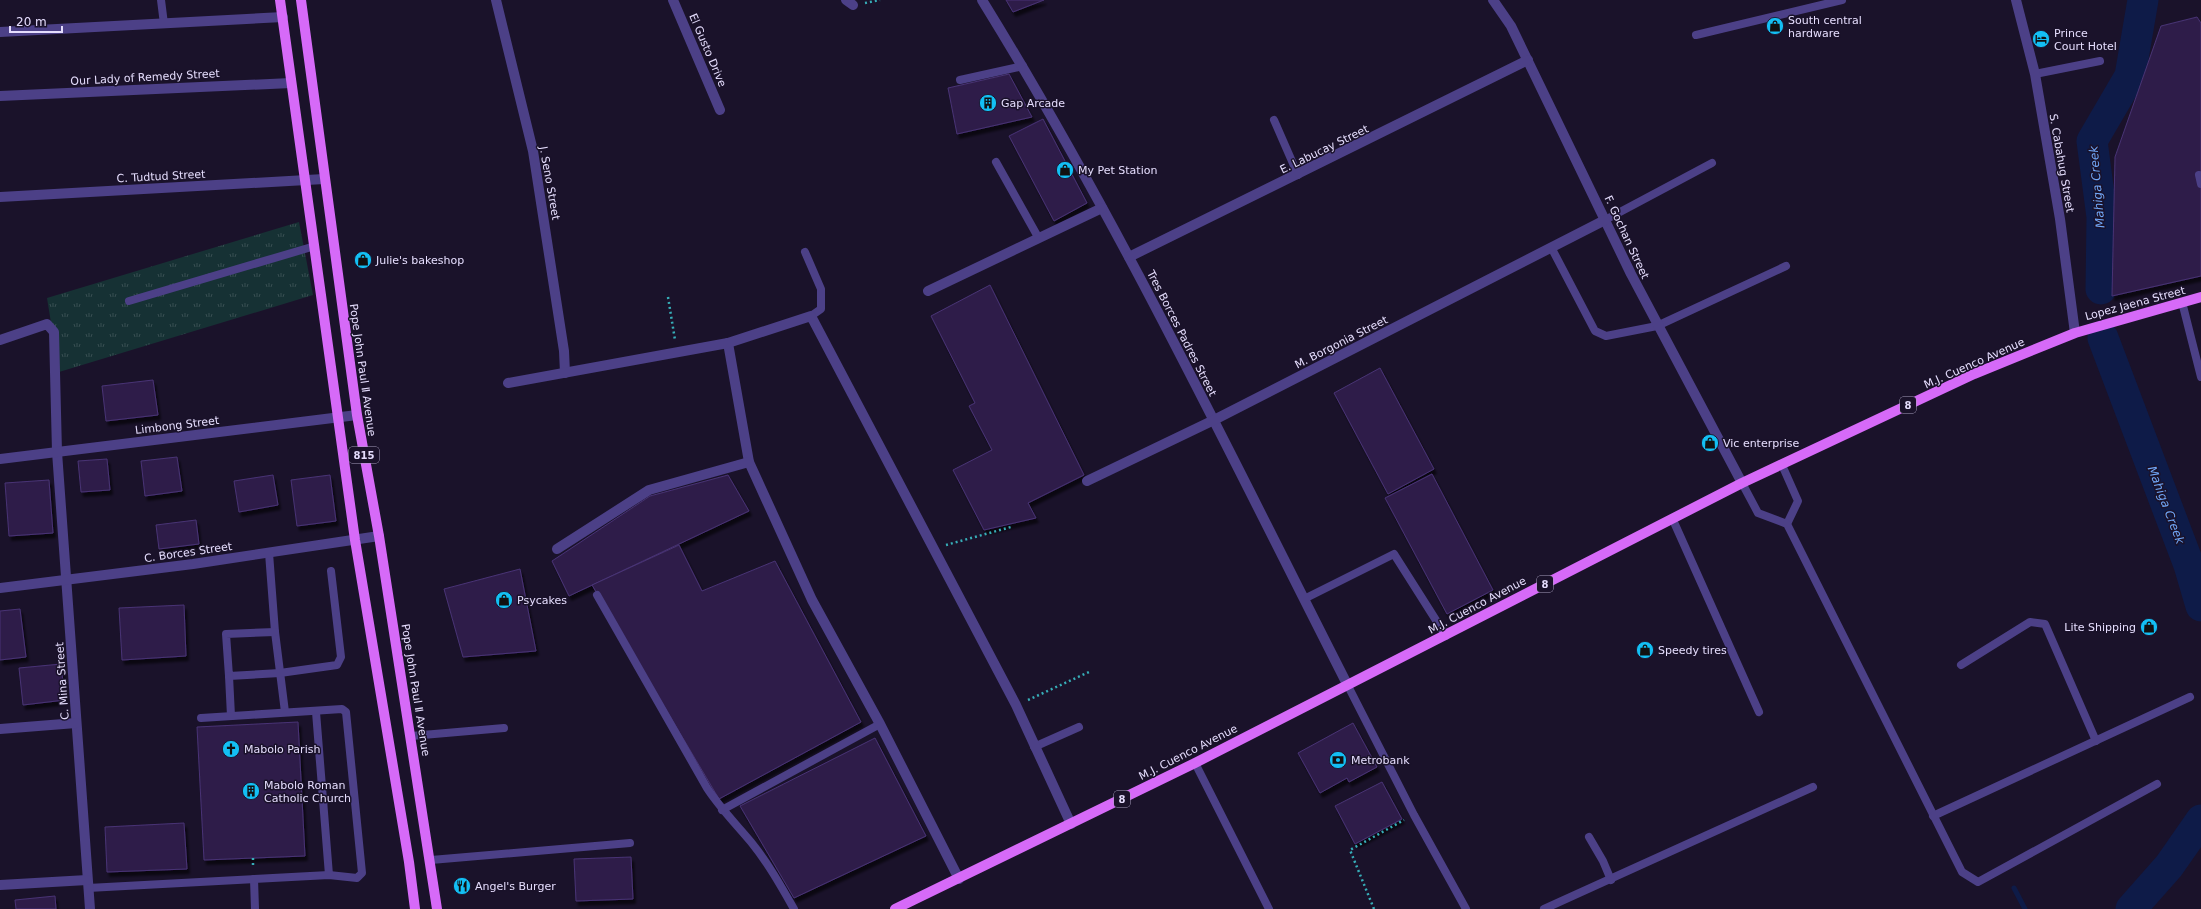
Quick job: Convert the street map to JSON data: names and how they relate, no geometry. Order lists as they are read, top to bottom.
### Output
{
  "streets": {
    "main road": [
      "Lopez Jaena Street",
      "M.J. Cuenco Avenue",
      "Pope John Paul Ⅱ Avenue",
      "8",
      "815"
    ],
    "street": [
      "El Gusto Drive",
      "Our Lady of Remedy Street",
      "E. Labucay Street",
      "S. Cabahug Street",
      "C. Tudtud Street",
      "J. Seno Street",
      "F. Gochan Street",
      "Tres Borces Padres Street",
      "M. Borgonia Street",
      "Limbong Street",
      "C. Borces Street",
      "C. Mina Street"
    ]
  },
  "crossings": [
    ["Our Lady of Remedy Street", "815"],
    ["E. Labucay Street", "F. Gochan Street"],
    ["E. Labucay Street", "Tres Borces Padres Street"],
    ["S. Cabahug Street", "Lopez Jaena Street"],
    ["S. Cabahug Street", "M.J. Cuenco Avenue"],
    ["C. Tudtud Street", "Pope John Paul Ⅱ Avenue"],
    ["C. Tudtud Street", "815"],
    ["F. Gochan Street", "M. Borgonia Street"],
    ["F. Gochan Street", "M.J. Cuenco Avenue"],
    ["Lopez Jaena Street", "M.J. Cuenco Avenue"],
    ["Tres Borces Padres Street", "M. Borgonia Street"],
    ["Tres Borces Padres Street", "M.J. Cuenco Avenue"],
    ["Pope John Paul Ⅱ Avenue", "Limbong Street"],
    ["Pope John Paul Ⅱ Avenue", "C. Borces Street"],
    ["Limbong Street", "815"],
    ["Limbong Street", "C. Mina Street"],
    ["815", "C. Borces Street"],
    ["C. Borces Street", "C. Mina Street"]
  ],
  "water": ["Mahiga Creek"],
  "places": {
    "shop": [
      "South central hardware",
      "My Pet Station",
      "Julie's bakeshop",
      "Vic enterprise",
      "Psycakes",
      "Lite Shipping",
      "Speedy tires"
    ],
    "hotel": ["Prince Court Hotel"],
    "building": ["Gap Arcade", "Mabolo Roman Catholic Church"],
    "church": ["Mabolo Parish"],
    "bank": ["Metrobank"],
    "restaurant": ["Angel's Burger"]
  },
  "scale_bar": "20 m"
}
